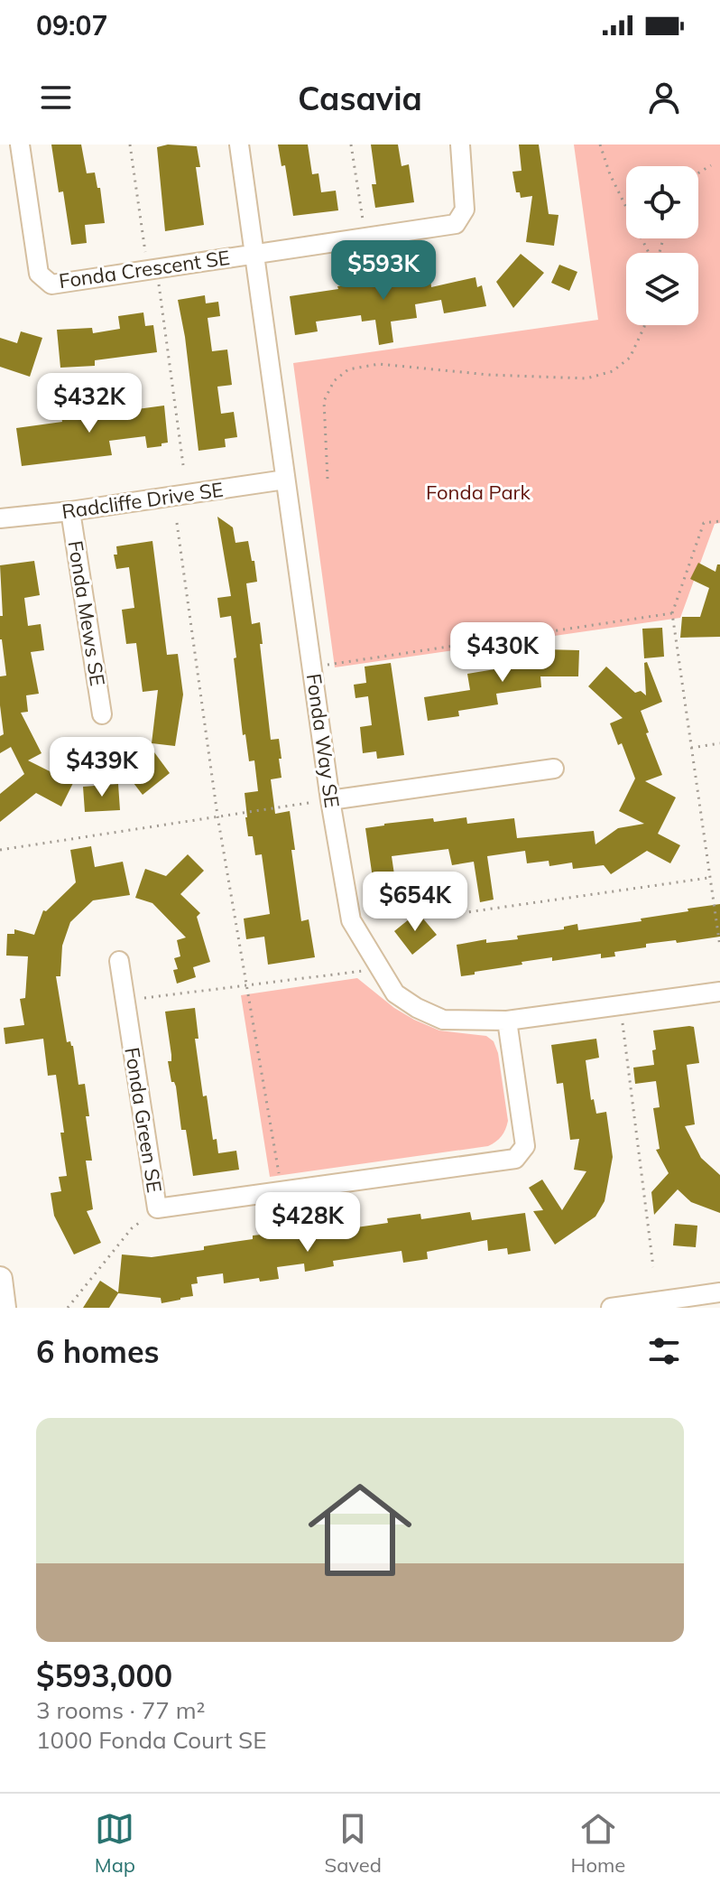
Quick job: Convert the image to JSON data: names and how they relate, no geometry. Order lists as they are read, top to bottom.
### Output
{
  "streets": {
    "street": [
      "Fonda Crescent SE",
      "Radcliffe Drive SE",
      "Fonda Mews SE",
      "Fonda Way SE",
      "Fonda Green SE"
    ]
  },
  "crossings": [
    ["Fonda Crescent SE", "Fonda Way SE"],
    ["Radcliffe Drive SE", "Fonda Mews SE"],
    ["Radcliffe Drive SE", "Fonda Way SE"],
    ["Fonda Way SE", "Fonda Green SE"]
  ],
  "parks": ["Fonda Park"],
  "page": {
    "status": "09:07",
    "header": "Casavia",
    "price": [
      "$593K",
      "$432K",
      "$430K",
      "$439K",
      "$654K",
      "$428K"
    ],
    "heading": "6 homes",
    "list": [
      {
        "name": "$593,000",
        "note": "3 rooms · 77 m² · 1000 Fonda Court SE"
      }
    ],
    "tabs": ["Map", "Saved", "Home"]
  }
}
